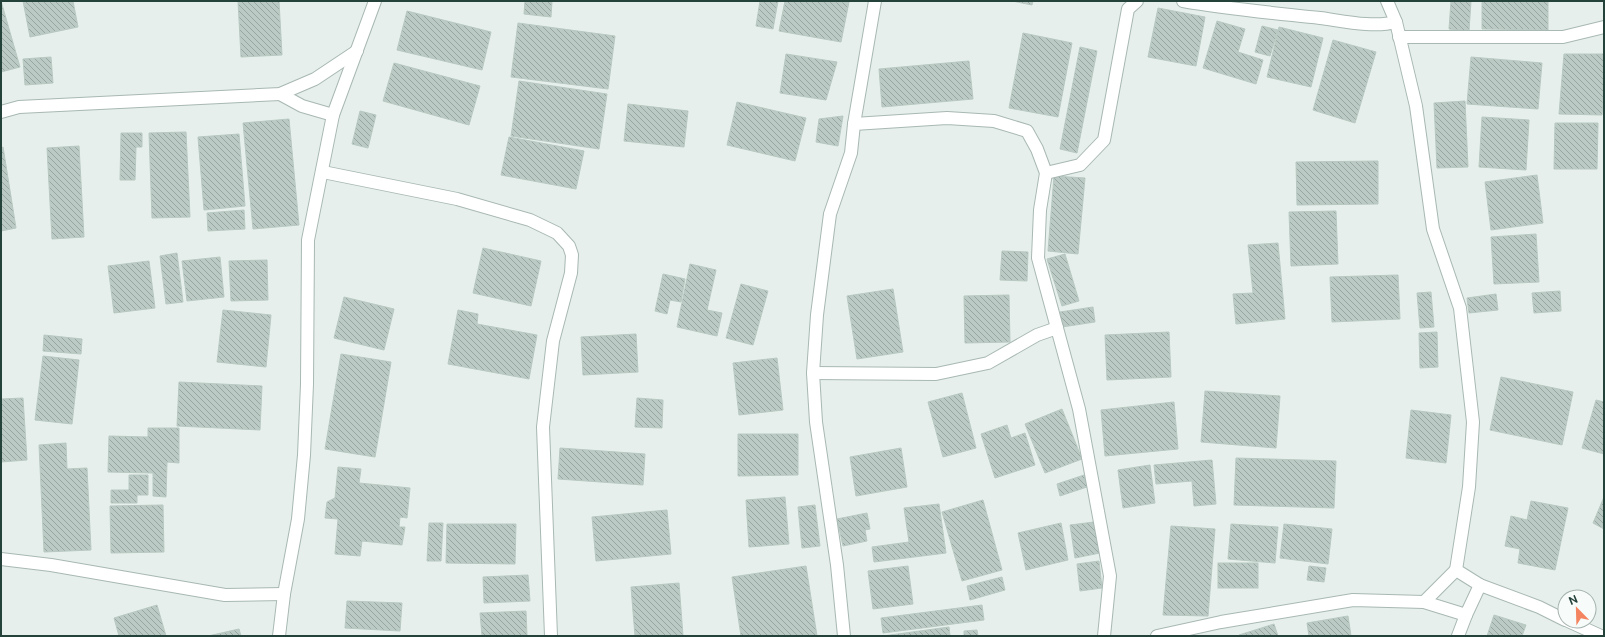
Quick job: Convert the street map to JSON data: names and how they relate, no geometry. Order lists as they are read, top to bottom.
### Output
{
  "north": "top left"
}
